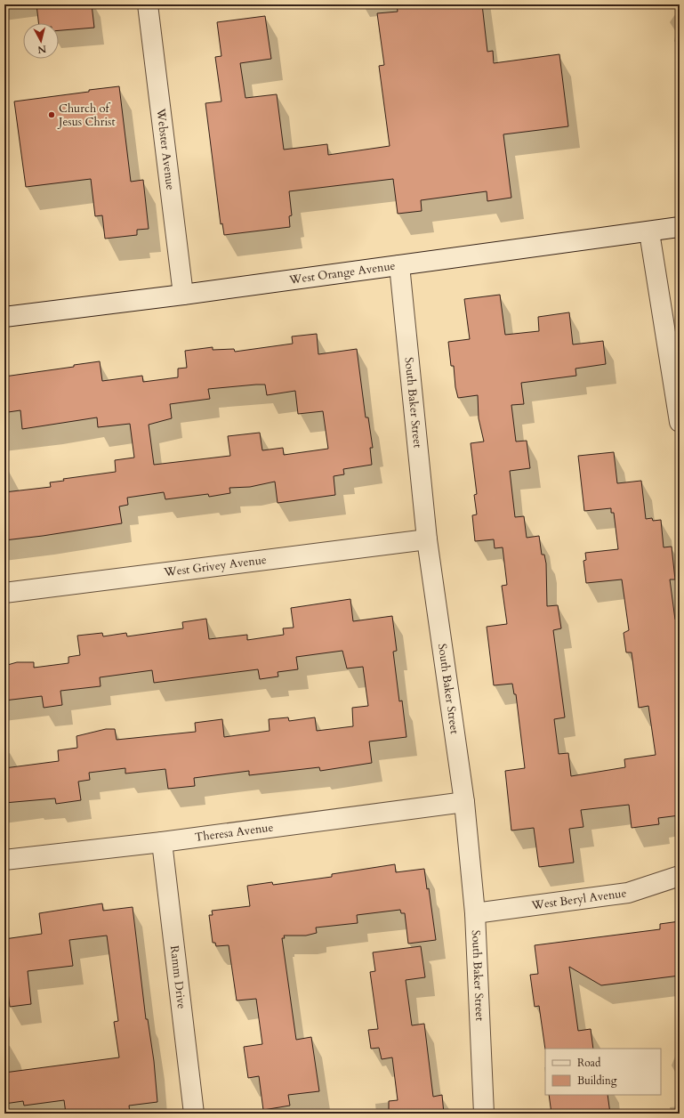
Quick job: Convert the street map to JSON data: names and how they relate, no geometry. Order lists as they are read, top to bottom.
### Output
{
  "streets": {
    "street": [
      "Webster Avenue",
      "West Orange Avenue",
      "South Baker Street",
      "West Grivey Avenue",
      "Theresa Avenue",
      "West Beryl Avenue",
      "Ramm Drive"
    ]
  },
  "crossings": [
    ["Webster Avenue", "West Orange Avenue"],
    ["West Orange Avenue", "South Baker Street"],
    ["South Baker Street", "West Grivey Avenue"],
    ["South Baker Street", "Theresa Avenue"],
    ["South Baker Street", "West Beryl Avenue"],
    ["Theresa Avenue", "Ramm Drive"]
  ],
  "places": ["Church of Jesus Christ"],
  "legend": ["Road", "Building"],
  "north": "bottom"
}
